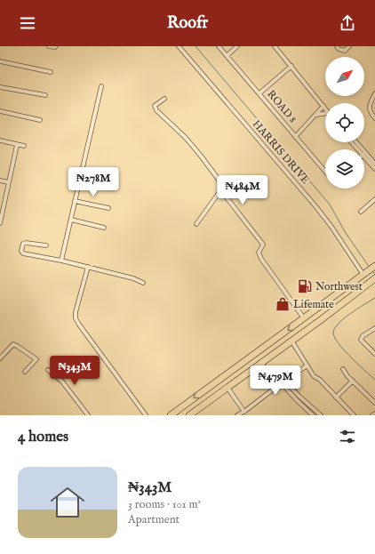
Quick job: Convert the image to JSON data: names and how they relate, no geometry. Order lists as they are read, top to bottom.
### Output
{
  "streets": {
    "street": ["ROAD 8", "HARRIS DRIVE"]
  },
  "places": {
    "fuel station": ["Northwest"],
    "shop": ["Lifemate"]
  },
  "north": "top right",
  "page": {
    "header": "Roofr",
    "price": [
      "₦278M",
      "₦484M",
      "₦343M",
      "₦479M"
    ],
    "heading": "4 homes",
    "list": [
      {
        "name": "₦343M",
        "note": "3 rooms · 101 m² · Apartment"
      }
    ]
  }
}
